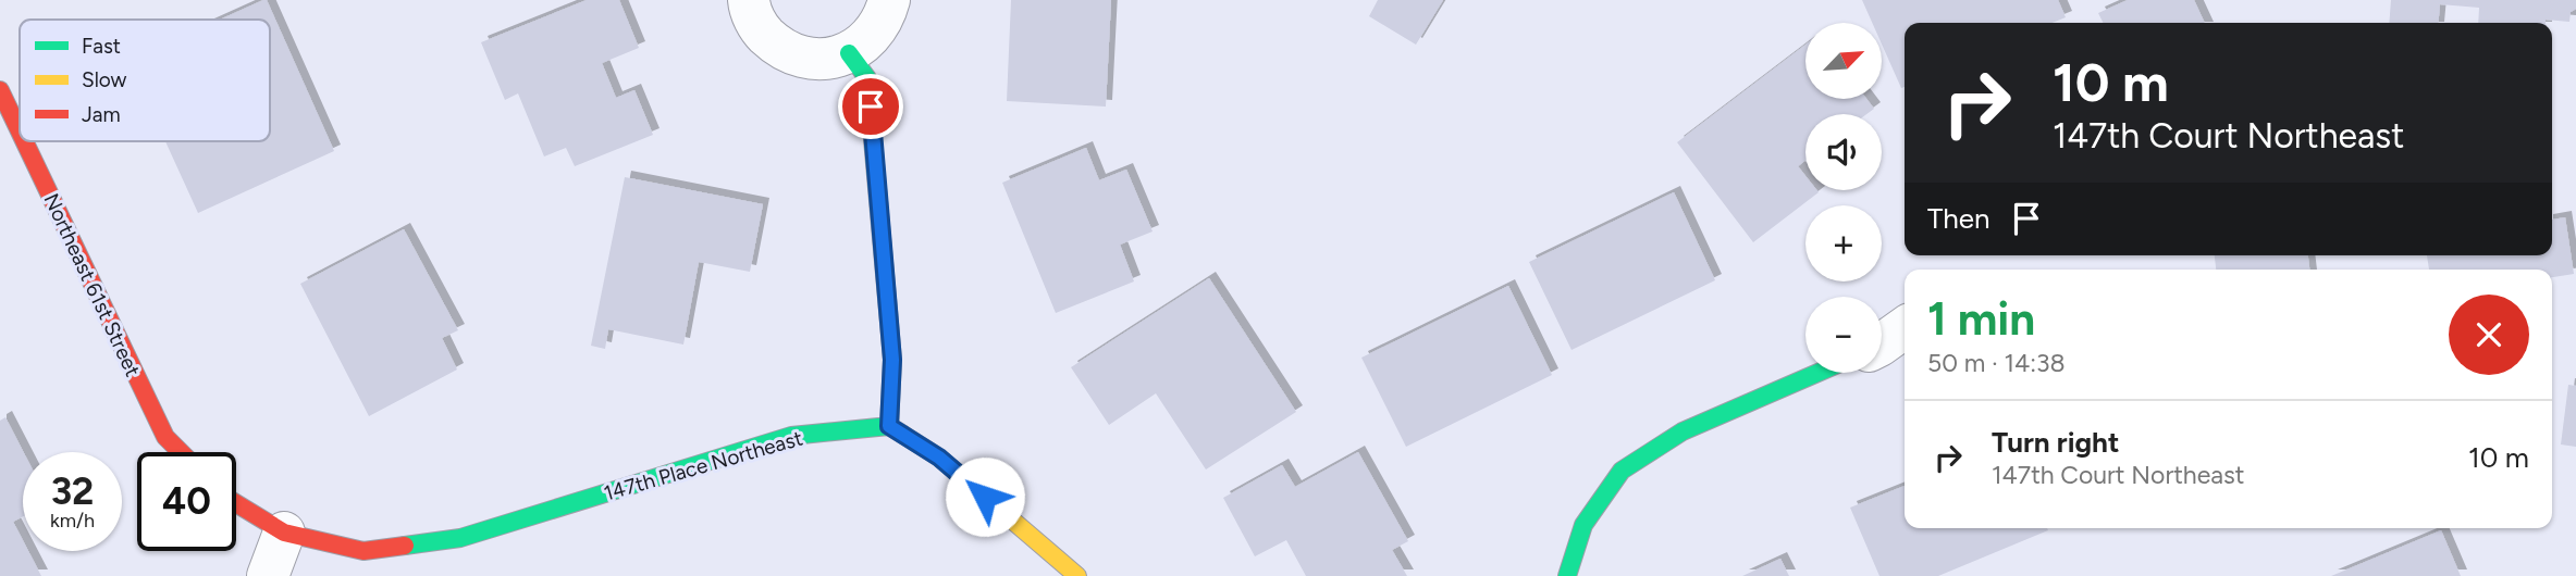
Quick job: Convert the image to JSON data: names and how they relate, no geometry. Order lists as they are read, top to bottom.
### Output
{
  "streets": {
    "street": ["Northeast 61st Street", "147th Place Northeast"]
  },
  "legend": ["Fast", "Slow", "Jam"],
  "north": "top right",
  "page": {
    "map_buttons": ["+", "−"],
    "turn": ["10 m", "147th Court Northeast"],
    "then": "Then",
    "heading": ["1 min", "50 m · 14:38"],
    "list": [
      {
        "name": "Turn right",
        "note": "147th Court Northeast",
        "value": "10 m"
      }
    ],
    "speed": "32 km/h",
    "limit": "40"
  }
}
